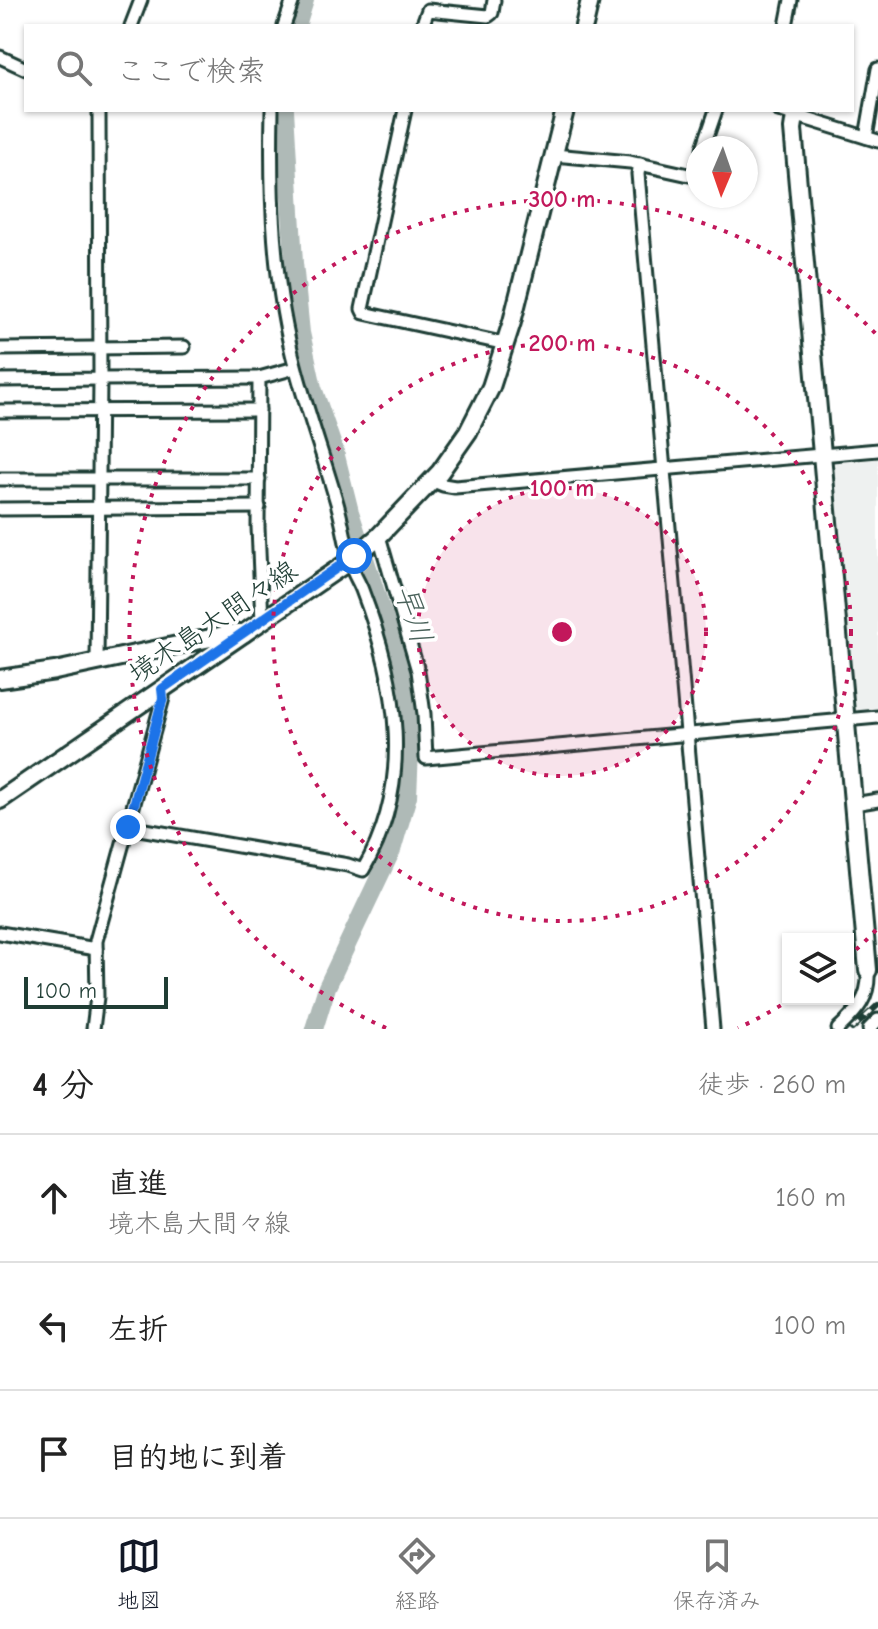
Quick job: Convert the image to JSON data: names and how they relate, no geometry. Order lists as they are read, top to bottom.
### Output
{
  "streets": {
    "street": ["境木島大間々線"]
  },
  "water": ["早川"],
  "scale_bar": "100 m",
  "north": "bottom",
  "page": {
    "search": "ここで検索",
    "scale": "100 m",
    "heading": ["4 分", "徒歩 · 260 m"],
    "list": [
      ["直進", "境木島大間々線", "160 m"],
      ["左折", "100 m"],
      "目的地に到着"
    ],
    "nav": ["地図", "経路", "保存済み"]
  },
  "rings": ["300 m", "200 m", "100 m"]
}
